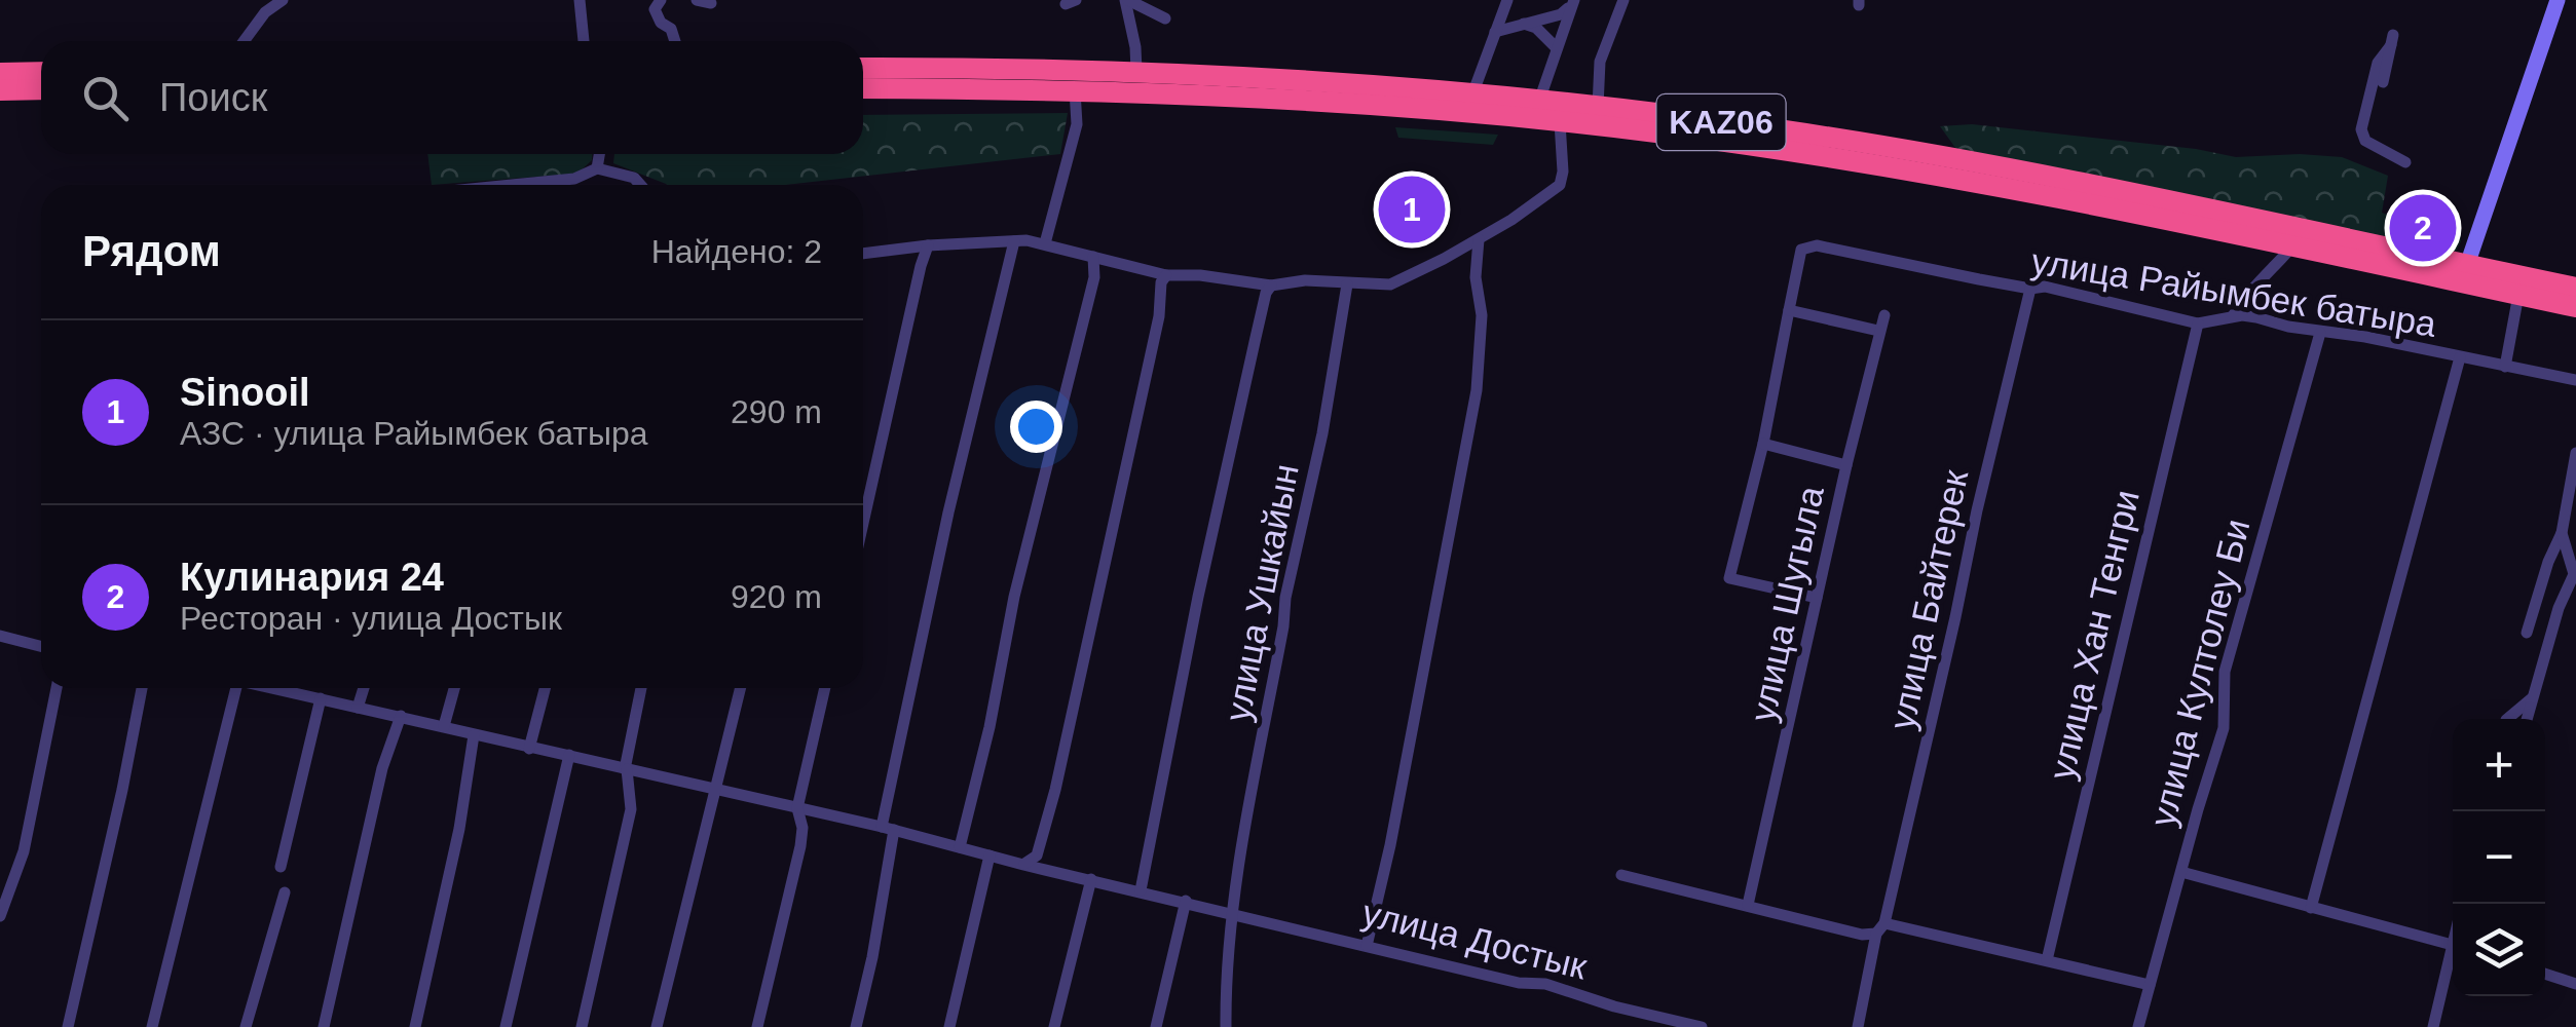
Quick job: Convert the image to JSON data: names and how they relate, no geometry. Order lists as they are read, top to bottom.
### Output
{
  "streets": {
    "highway": ["KАZ06"],
    "street": [
      "улица Райымбек батыра",
      "улица Ушкайын",
      "улица Байтерек",
      "улица Шугыла",
      "улица Хан Тенгри",
      "улица Култолеу Би",
      "улица Достык"
    ]
  },
  "crossings": [
    ["улица Райымбек батыра", "улица Байтерек"],
    ["улица Райымбек батыра", "улица Хан Тенгри"],
    ["улица Райымбек батыра", "улица Култолеу Би"],
    ["улица Ушкайын", "улица Достык"]
  ],
  "page": {
    "search": "Поиск",
    "pins": ["1", "2"],
    "heading": ["Рядом", "Найдено: 2"],
    "list": [
      {
        "mark": "1",
        "name": "Sinooil",
        "note": "АЗС · улица Райымбек батыра",
        "value": "290 m"
      },
      {
        "mark": "2",
        "name": "Кулинария 24",
        "note": "Ресторан · улица Достык",
        "value": "920 m"
      }
    ],
    "map_buttons": ["+", "−"]
  }
}
